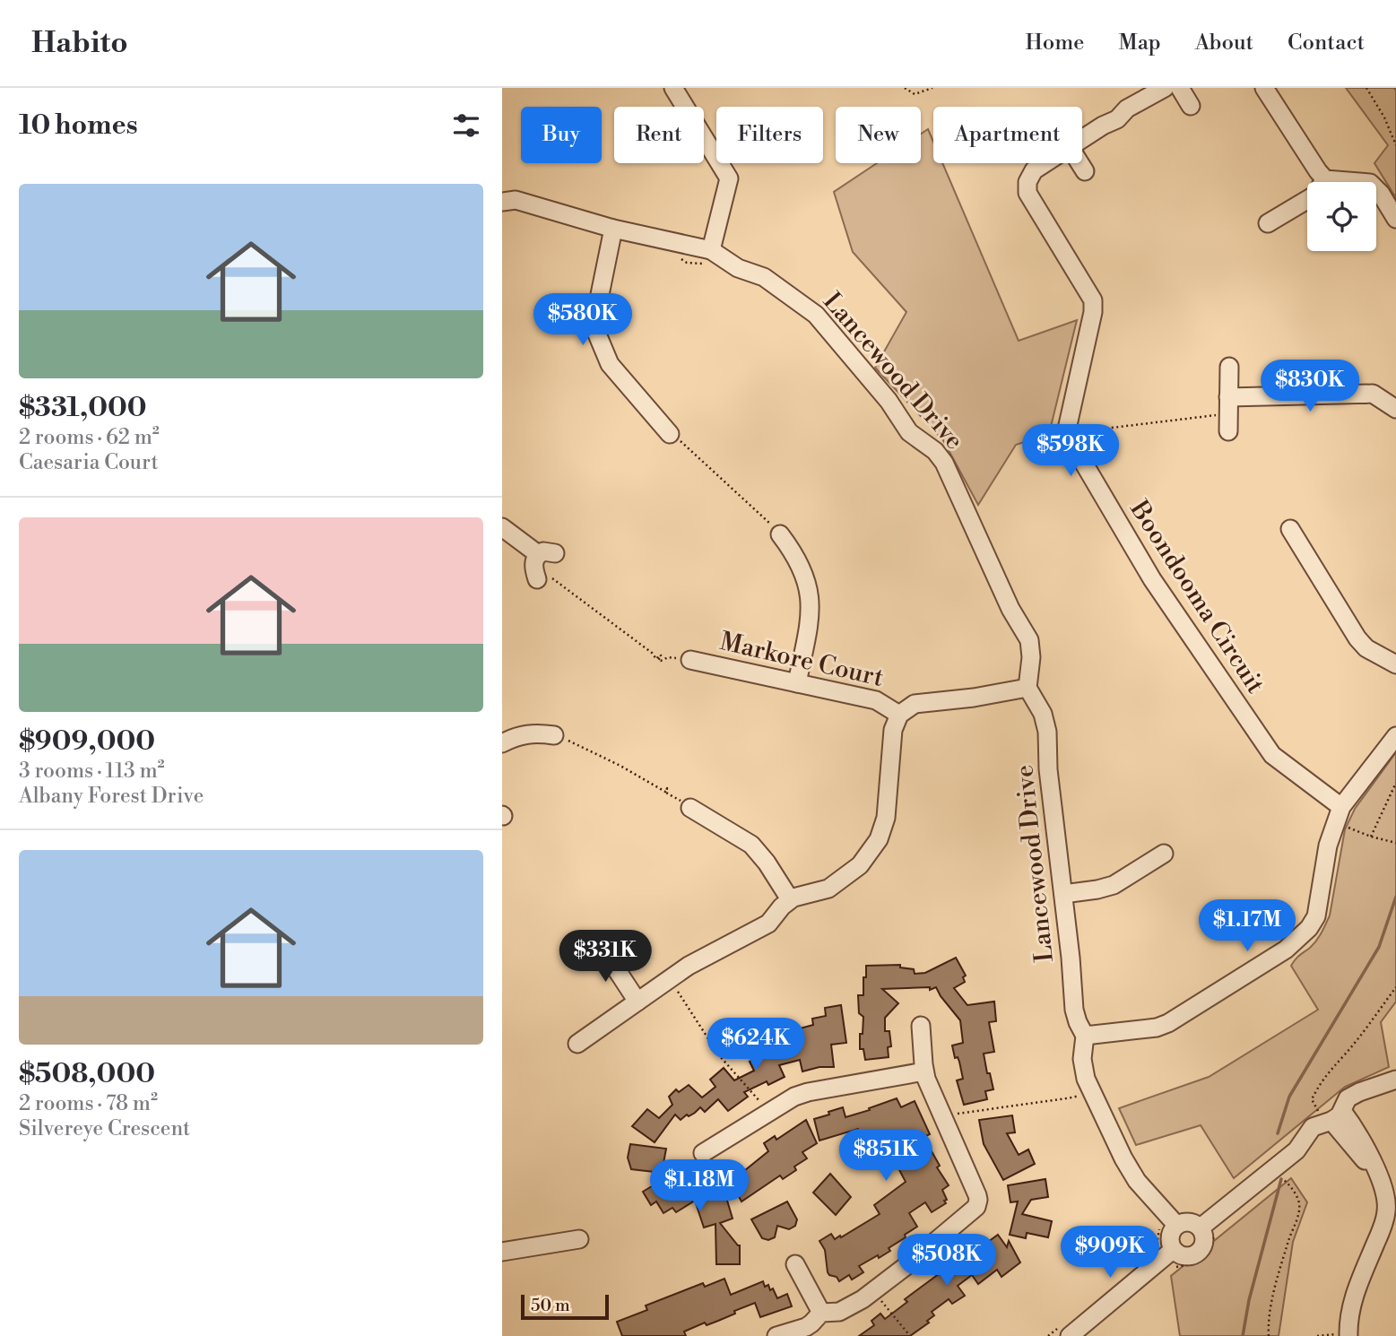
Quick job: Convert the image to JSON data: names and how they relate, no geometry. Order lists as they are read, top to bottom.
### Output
{
  "streets": {
    "street": ["Lancewood Drive", "Boondooma Circuit", "Markore Court"]
  },
  "scale_bar": "50 m",
  "page": {
    "header": "Habito",
    "nav": [
      "Home",
      "Map",
      "About",
      "Contact"
    ],
    "heading": "10 homes",
    "chip": [
      "Buy",
      "Rent",
      "Filters",
      "New",
      "Apartment"
    ],
    "list": [
      {
        "name": "$331,000",
        "note": "2 rooms · 62 m² · Caesaria Court"
      },
      {
        "name": "$909,000",
        "note": "3 rooms · 113 m² · Albany Forest Drive"
      },
      {
        "name": "$508,000",
        "note": "2 rooms · 78 m² · Silvereye Crescent"
      }
    ],
    "price": [
      "$580K",
      "$830K",
      "$598K",
      "$1.17M",
      "$331K",
      "$624K",
      "$851K",
      "$1.18M",
      "$909K",
      "$508K"
    ],
    "scale": "50 m"
  }
}
